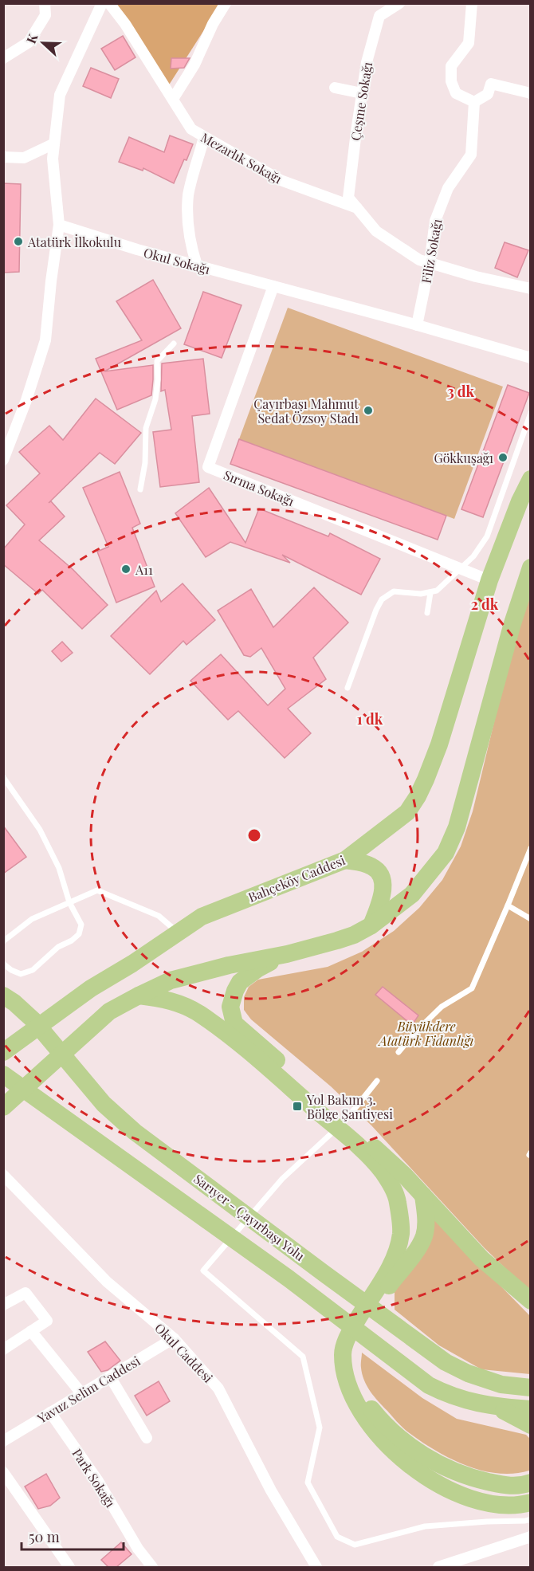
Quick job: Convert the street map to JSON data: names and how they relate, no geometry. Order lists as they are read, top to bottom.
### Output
{
  "streets": {
    "main road": ["Bahçeköy Caddesi", "Sarıyer - Çayırbaşı Yolu"],
    "street": [
      "Çeşme Sokağı",
      "Mezarlık Sokağı",
      "Filiz Sokağı",
      "Okul Sokağı",
      "Sırma Sokağı",
      "Okul Caddesi",
      "Yavuz Selim Caddesi",
      "Park Sokağı"
    ]
  },
  "crossings": [
    ["Çeşme Sokağı", "Mezarlık Sokağı"],
    ["Filiz Sokağı", "Okul Sokağı"],
    ["Okul Sokağı", "Sırma Sokağı"],
    ["Sırma Sokağı", "Bahçeköy Caddesi"],
    ["Okul Caddesi", "Yavuz Selim Caddesi"],
    ["Yavuz Selim Caddesi", "Park Sokağı"]
  ],
  "parks": ["Büyükdere Atatürk Fidanlığı"],
  "places": {
    "other": [
      "Atatürk İlkokulu",
      "Çayırbaşı Mahmut Sedat Özsoy Stadı",
      "Gökkuşağı",
      "A11"
    ],
    "transit": ["Yol Bakım 3. Bölge Şantiyesi"]
  },
  "scale_bar": "50 m",
  "north": "left",
  "rings": ["3 dk", "2 dk", "1 dk"]
}
